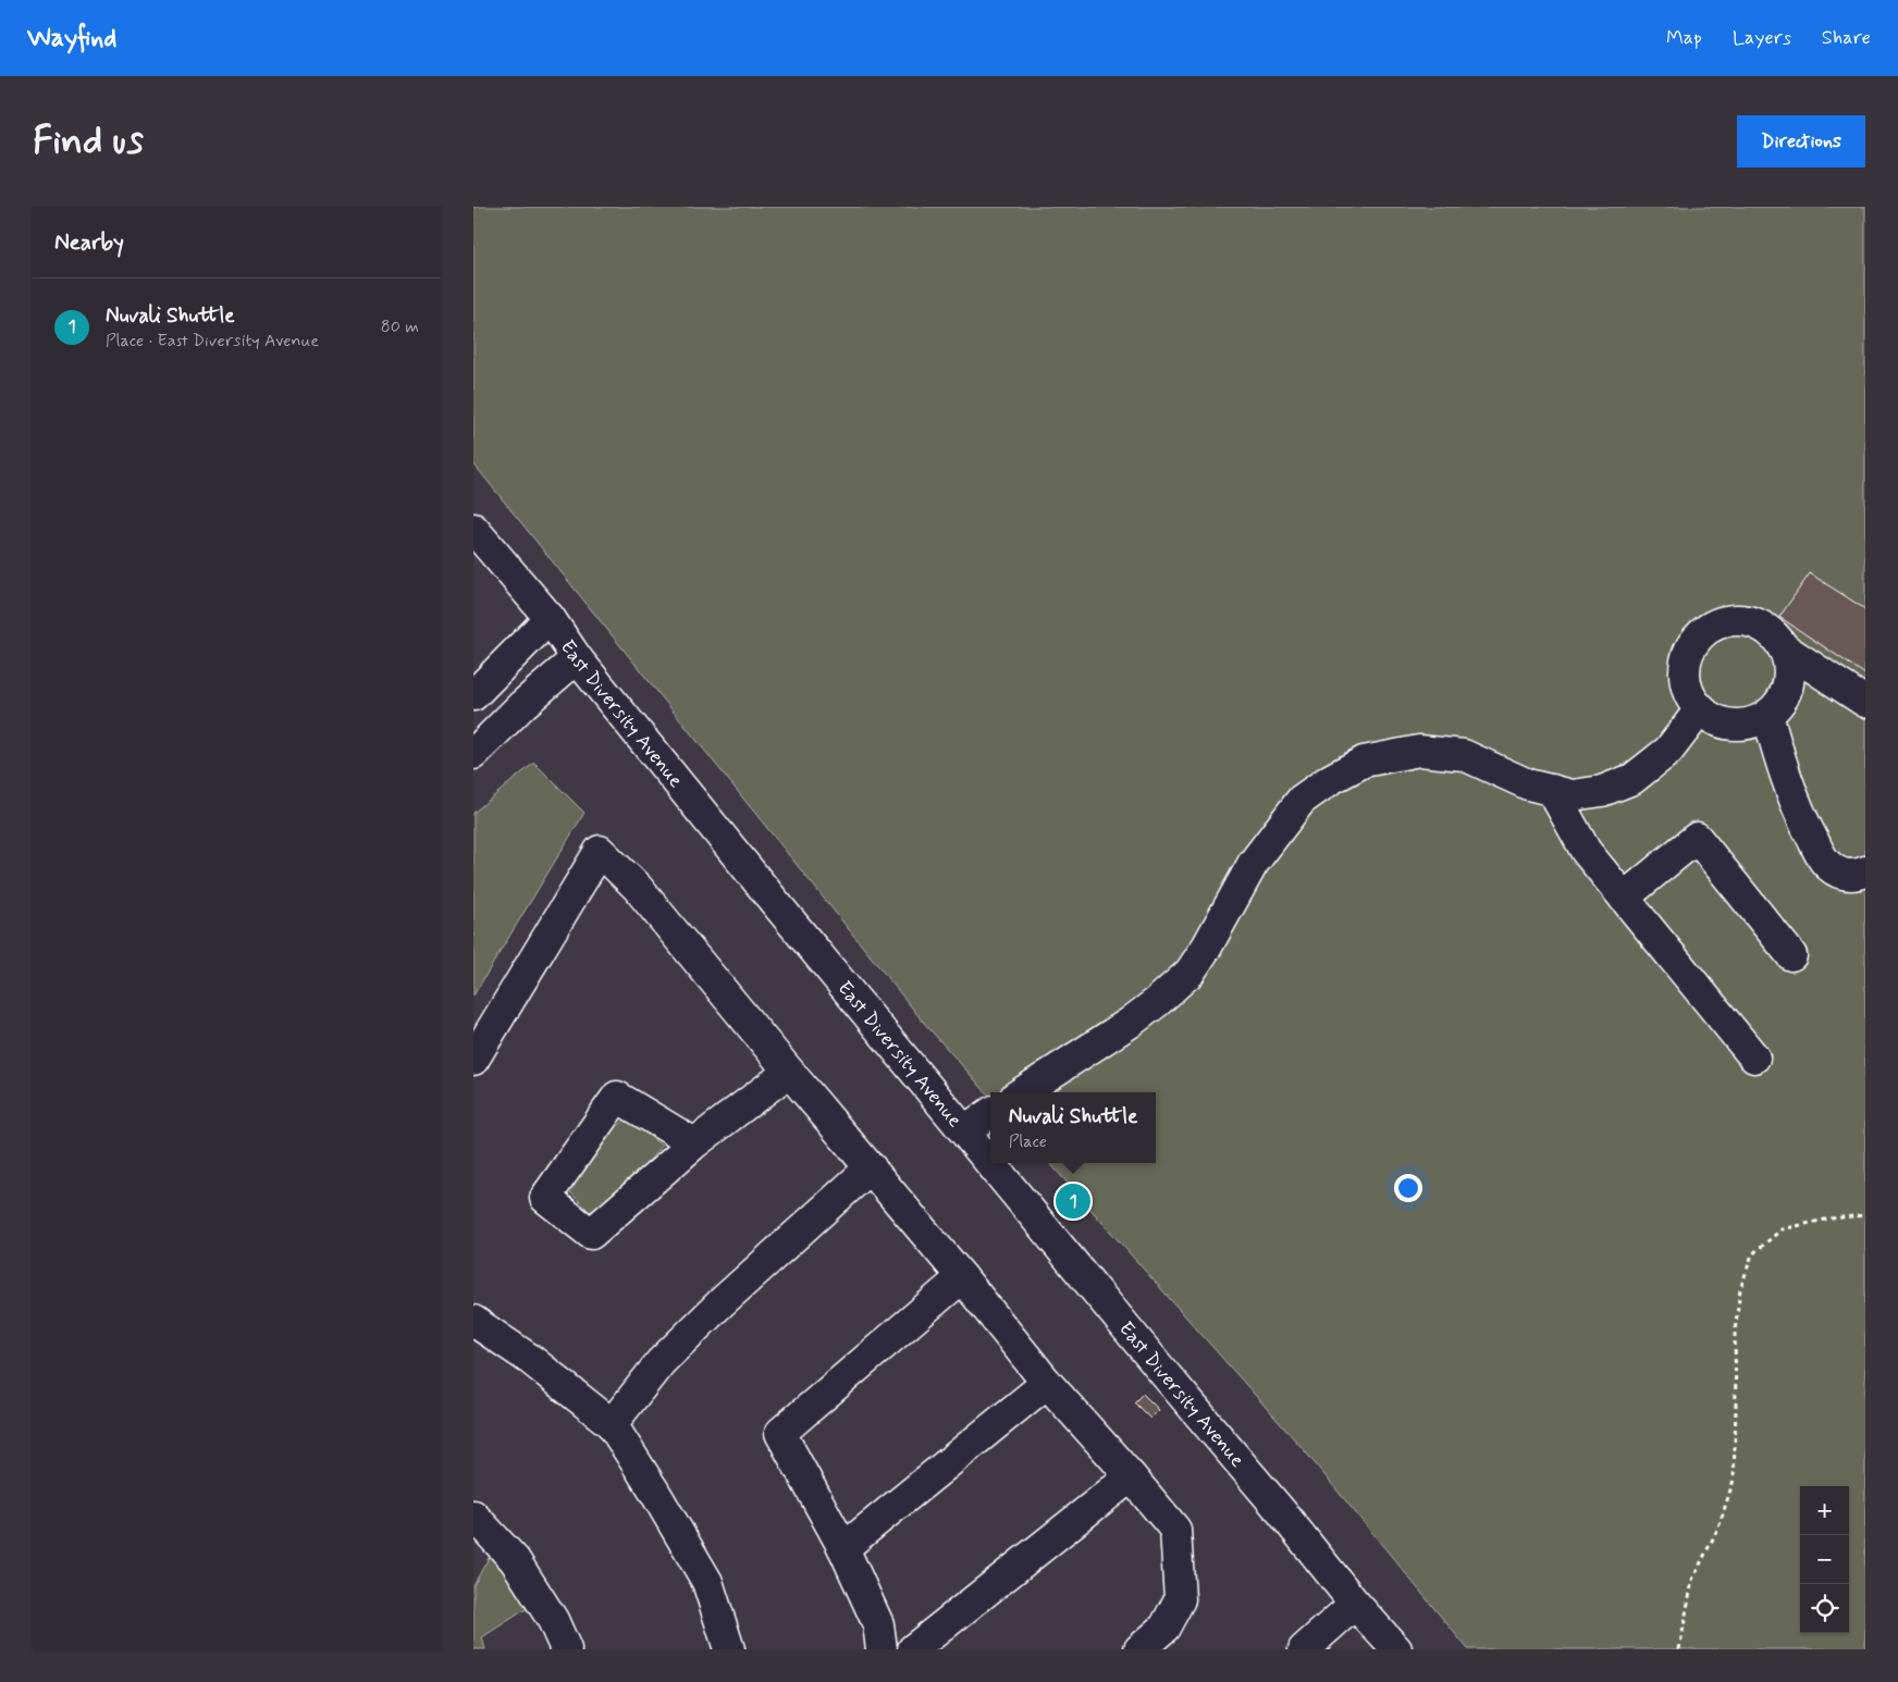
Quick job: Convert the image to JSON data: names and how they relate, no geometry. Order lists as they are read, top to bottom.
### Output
{
  "streets": {
    "street": ["East Diversity Avenue"]
  },
  "page": {
    "header": "Wayfind",
    "nav": ["Map", "Layers", "Share"],
    "buttons": "Directions",
    "title": "Find us",
    "heading": "Nearby",
    "list": [
      {
        "mark": "1",
        "name": "Nuvali Shuttle",
        "note": "Place · East Diversity Avenue",
        "value": "80 m"
      }
    ],
    "popup": ["Nuvali Shuttle", "Place"],
    "pins": "1",
    "map_buttons": ["+", "−"]
  }
}
